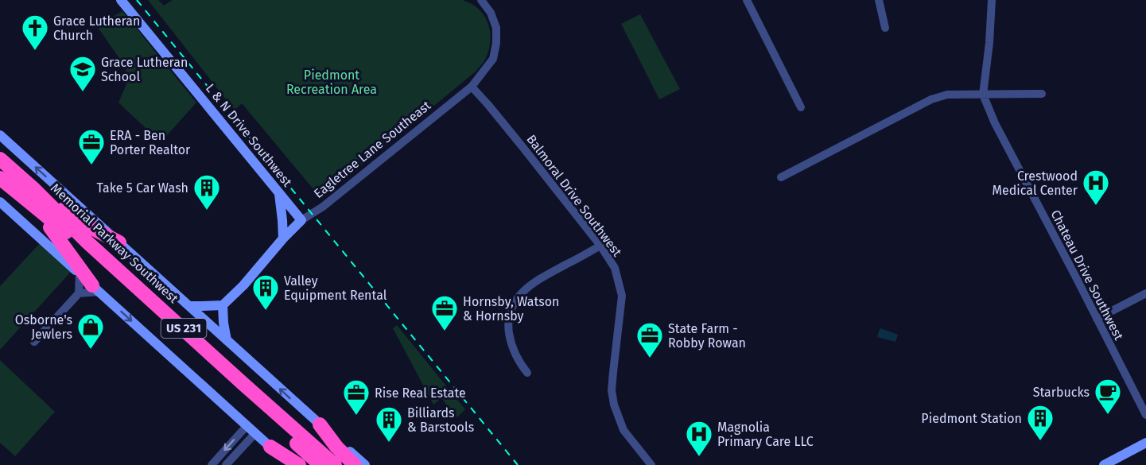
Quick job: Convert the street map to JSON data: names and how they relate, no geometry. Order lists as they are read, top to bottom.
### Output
{
  "streets": {
    "highway": ["Memorial Parkway Southwest", "US 231"],
    "main road": ["L & N Drive Southwest", "Eagletree Lane Southeast"],
    "street": ["Balmoral Drive Southwest", "Chateau Drive Southwest"]
  },
  "crossings": [
    ["L & N Drive Southwest", "Eagletree Lane Southeast"],
    ["Eagletree Lane Southeast", "Balmoral Drive Southwest"]
  ],
  "parks": ["Piedmont Recreation Area"],
  "places": {
    "church": ["Grace Lutheran Church"],
    "school or university": ["Grace Lutheran School"],
    "office": [
      "ERA - Ben Porter Realtor",
      "Hornsby, Watson & Hornsby",
      "State Farm - Robby Rowan",
      "Rise Real Estate"
    ],
    "hospital": ["Crestwood Medical Center", "Magnolia Primary Care LLC"],
    "building": [
      "Take 5 Car Wash",
      "Valley Equipment Rental",
      "Piedmont Station",
      "Billiards & Barstools"
    ],
    "shop": ["Osborne's Jewlers"],
    "cafe": ["Starbucks"]
  }
}
